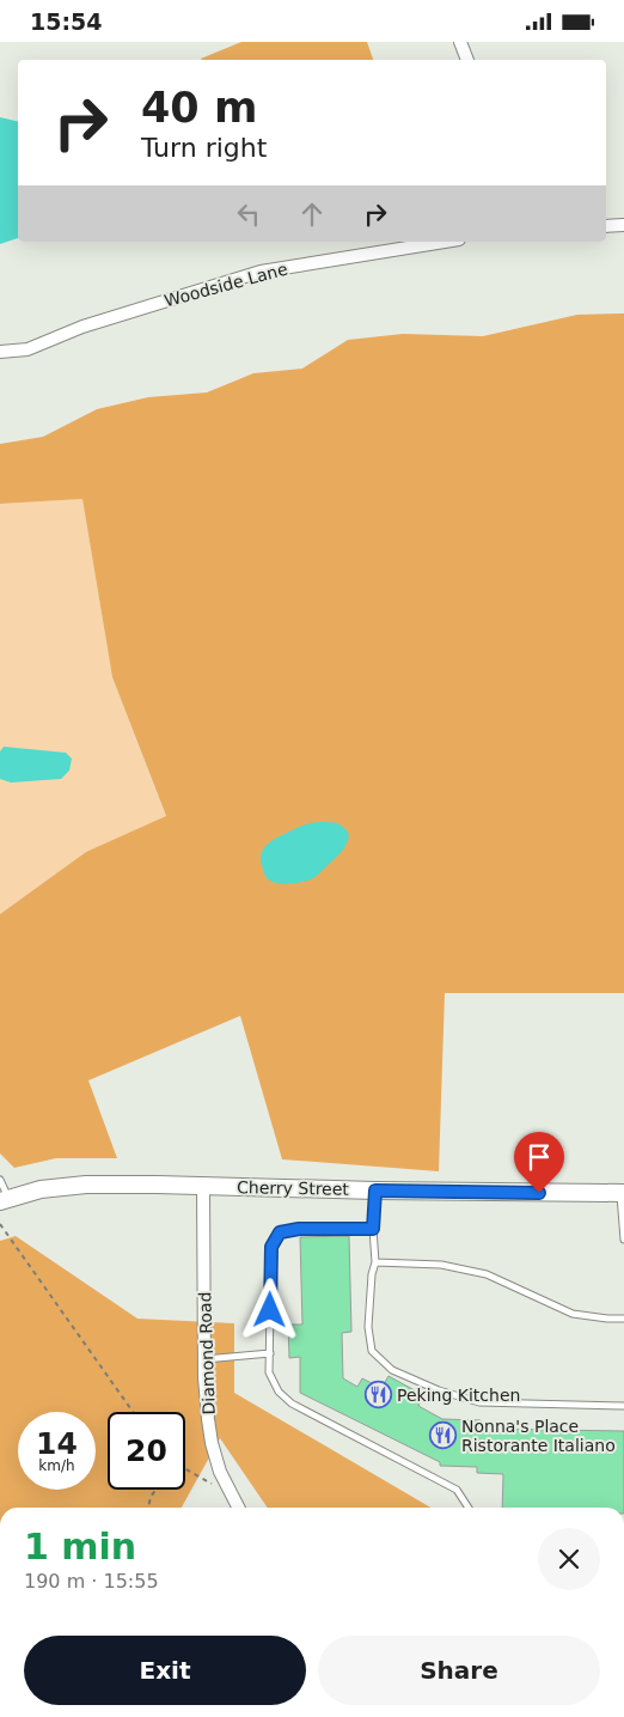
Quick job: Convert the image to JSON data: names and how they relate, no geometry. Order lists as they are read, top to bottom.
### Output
{
  "streets": {
    "street": ["Woodside Lane", "Cherry Street", "Diamond Road"]
  },
  "crossings": [
    ["Cherry Street", "Diamond Road"]
  ],
  "places": {
    "restaurant": ["Peking Kitchen", "Nonna's Place Ristorante Italiano"]
  },
  "page": {
    "status": "15:54",
    "turn": ["40 m", "Turn right"],
    "speed": "14 km/h",
    "limit": "20",
    "heading": ["1 min", "190 m · 15:55"],
    "buttons": ["Exit", "Share"]
  }
}
